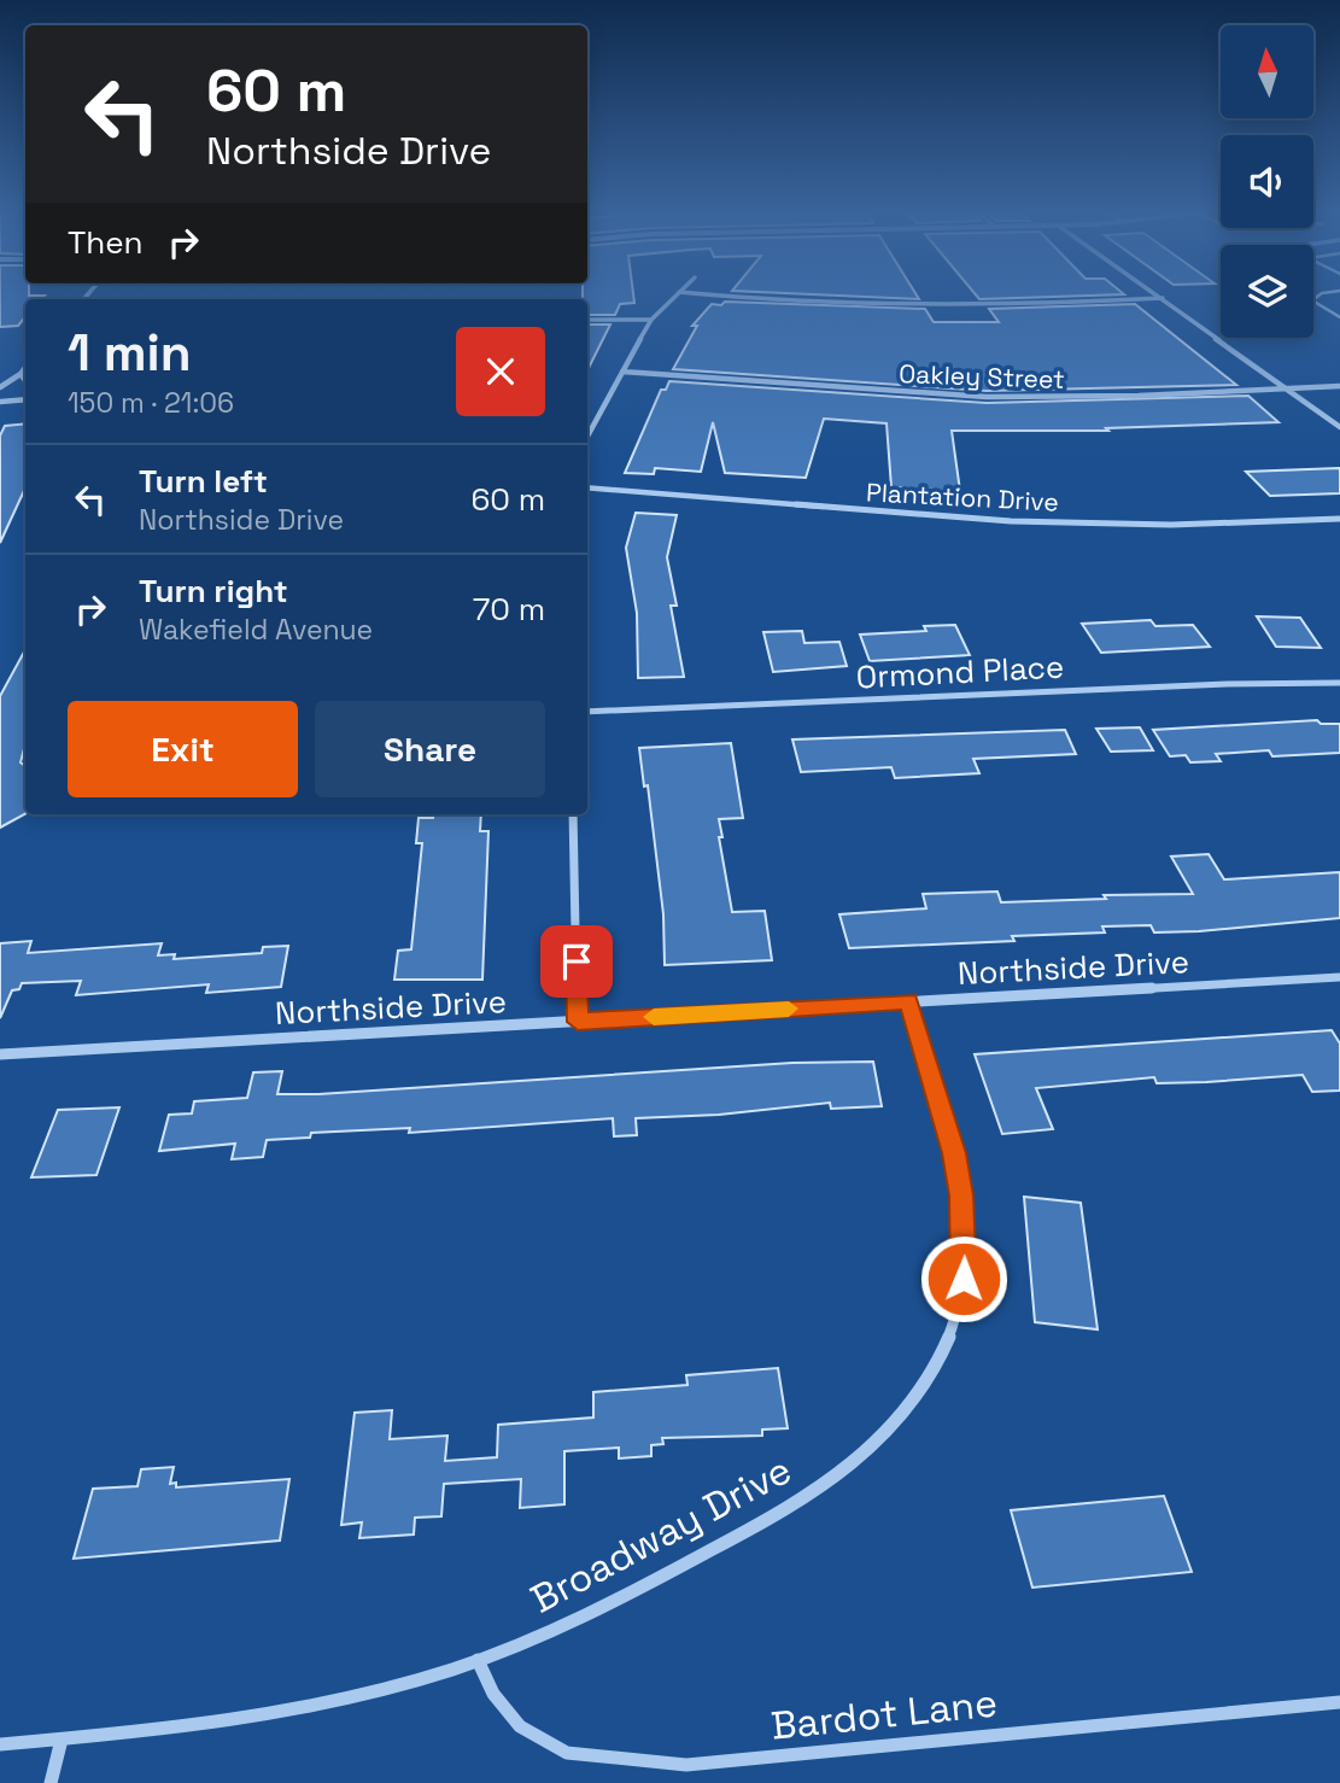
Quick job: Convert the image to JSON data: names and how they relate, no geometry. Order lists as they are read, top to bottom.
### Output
{
  "streets": {
    "street": [
      "Oakley Street",
      "Plantation Drive",
      "Ormond Place",
      "Northside Drive",
      "Broadway Drive",
      "Bardot Lane"
    ]
  },
  "crossings": [
    ["Northside Drive", "Broadway Drive"],
    ["Broadway Drive", "Bardot Lane"]
  ],
  "north": "top",
  "page": {
    "turn": ["60 m", "Northside Drive"],
    "then": "Then",
    "heading": ["1 min", "150 m · 21:06"],
    "list": [
      {
        "name": "Turn left",
        "note": "Northside Drive",
        "value": "60 m"
      },
      {
        "name": "Turn right",
        "note": "Wakefield Avenue",
        "value": "70 m"
      }
    ],
    "buttons": ["Exit", "Share"]
  }
}
